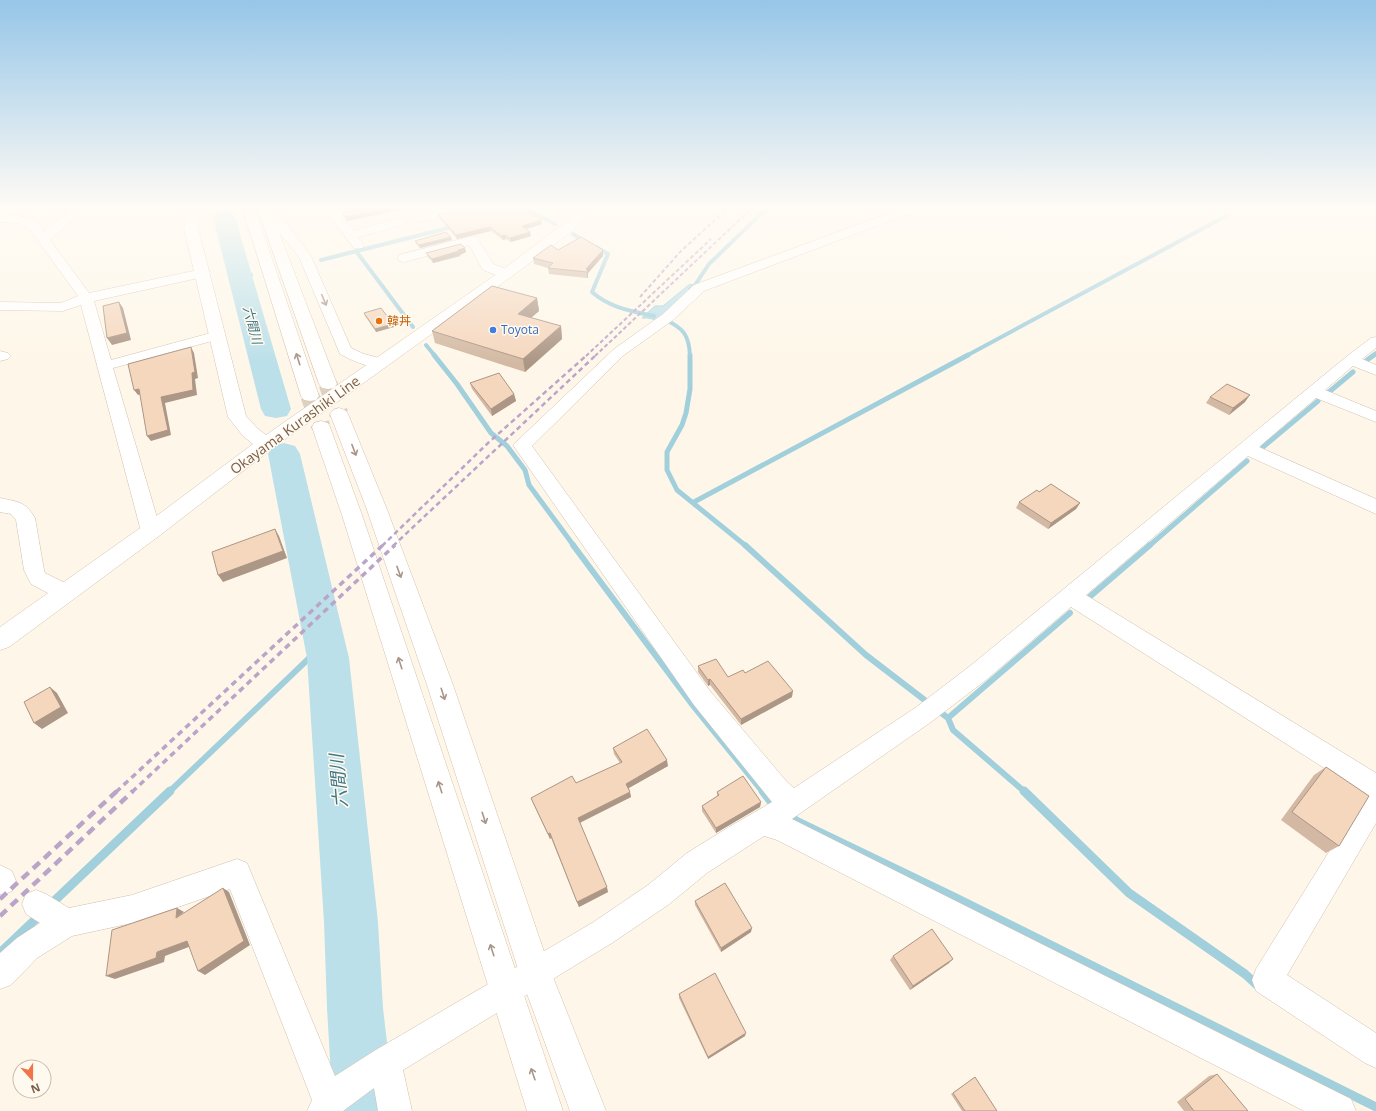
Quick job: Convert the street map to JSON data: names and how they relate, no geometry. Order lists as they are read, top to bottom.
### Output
{
  "streets": {
    "street": ["Okayama Kurashiki Line"]
  },
  "water": ["六間川"],
  "places": ["韓丼", "Toyota"],
  "north": "bottom"
}
